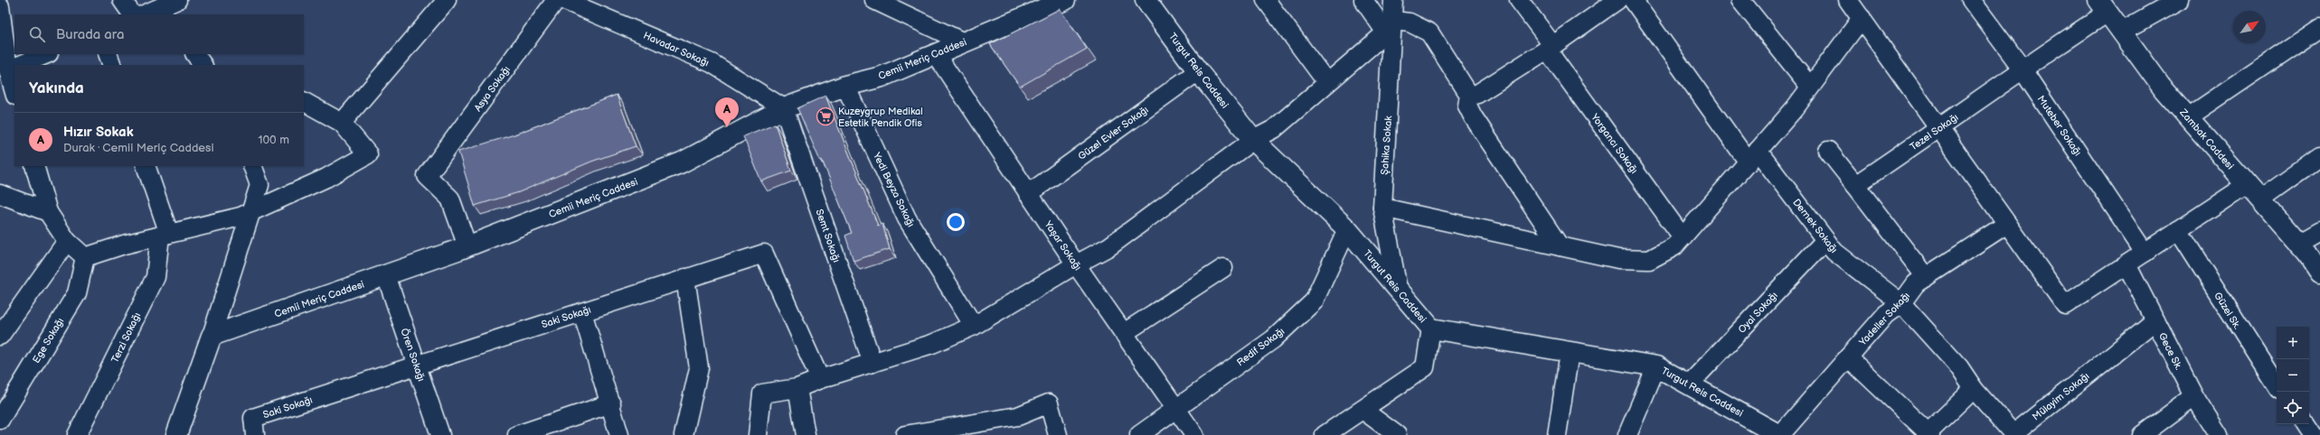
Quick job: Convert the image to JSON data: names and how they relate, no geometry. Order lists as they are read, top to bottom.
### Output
{
  "streets": {
    "street": [
      "Havadar Sokağı",
      "Cemii Meriç Caddesi",
      "Turgut Reis Caddesi",
      "Asya Sokağı",
      "Muteber Sokağı",
      "Tezel Sokağı",
      "Güzel Evler Sokağı",
      "Zambak Caddesi",
      "Yorgancı Sokağı",
      "Şahika Sokak",
      "Yedi Beyza Sokağı",
      "Dernek Sokağı",
      "Semt Sokağı",
      "Yaşar Sokağı",
      "Güzel Sk.",
      "Oyal Sokağı",
      "Saki Sokağı",
      "Yadeller Sokağı",
      "Terzi Sokağı",
      "Ege Sokağı",
      "Redif Sokağı",
      "Gece Sk.",
      "Ören Sokağı",
      "Mülayim Sokağı"
    ]
  },
  "crossings": [
    ["Havadar Sokağı", "Cemii Meriç Caddesi"],
    ["Havadar Sokağı", "Semt Sokağı"],
    ["Cemii Meriç Caddesi", "Asya Sokağı"],
    ["Cemii Meriç Caddesi", "Yedi Beyza Sokağı"],
    ["Cemii Meriç Caddesi", "Semt Sokağı"],
    ["Cemii Meriç Caddesi", "Yaşar Sokağı"],
    ["Cemii Meriç Caddesi", "Ören Sokağı"],
    ["Turgut Reis Caddesi", "Güzel Evler Sokağı"],
    ["Turgut Reis Caddesi", "Şahika Sokak"],
    ["Turgut Reis Caddesi", "Oyal Sokağı"],
    ["Turgut Reis Caddesi", "Yadeller Sokağı"],
    ["Turgut Reis Caddesi", "Redif Sokağı"],
    ["Muteber Sokağı", "Tezel Sokağı"],
    ["Tezel Sokağı", "Zambak Caddesi"],
    ["Güzel Evler Sokağı", "Yaşar Sokağı"],
    ["Dernek Sokağı", "Oyal Sokağı"],
    ["Dernek Sokağı", "Yadeller Sokağı"],
    ["Dernek Sokağı", "Mülayim Sokağı"],
    ["Yaşar Sokağı", "Redif Sokağı"],
    ["Saki Sokağı", "Ören Sokağı"],
    ["Gece Sk.", "Mülayim Sokağı"]
  ],
  "places": {
    "supermarket": ["Kuzeygrup Medikal Estetik Pendik Ofis"]
  },
  "north": "top right",
  "page": {
    "search": "Burada ara",
    "heading": "Yakında",
    "pins": "A",
    "list": [
      {
        "mark": "A",
        "name": "Hızır Sokak",
        "note": "Durak · Cemii Meriç Caddesi",
        "value": "100 m"
      }
    ],
    "map_buttons": ["+", "−"]
  }
}
